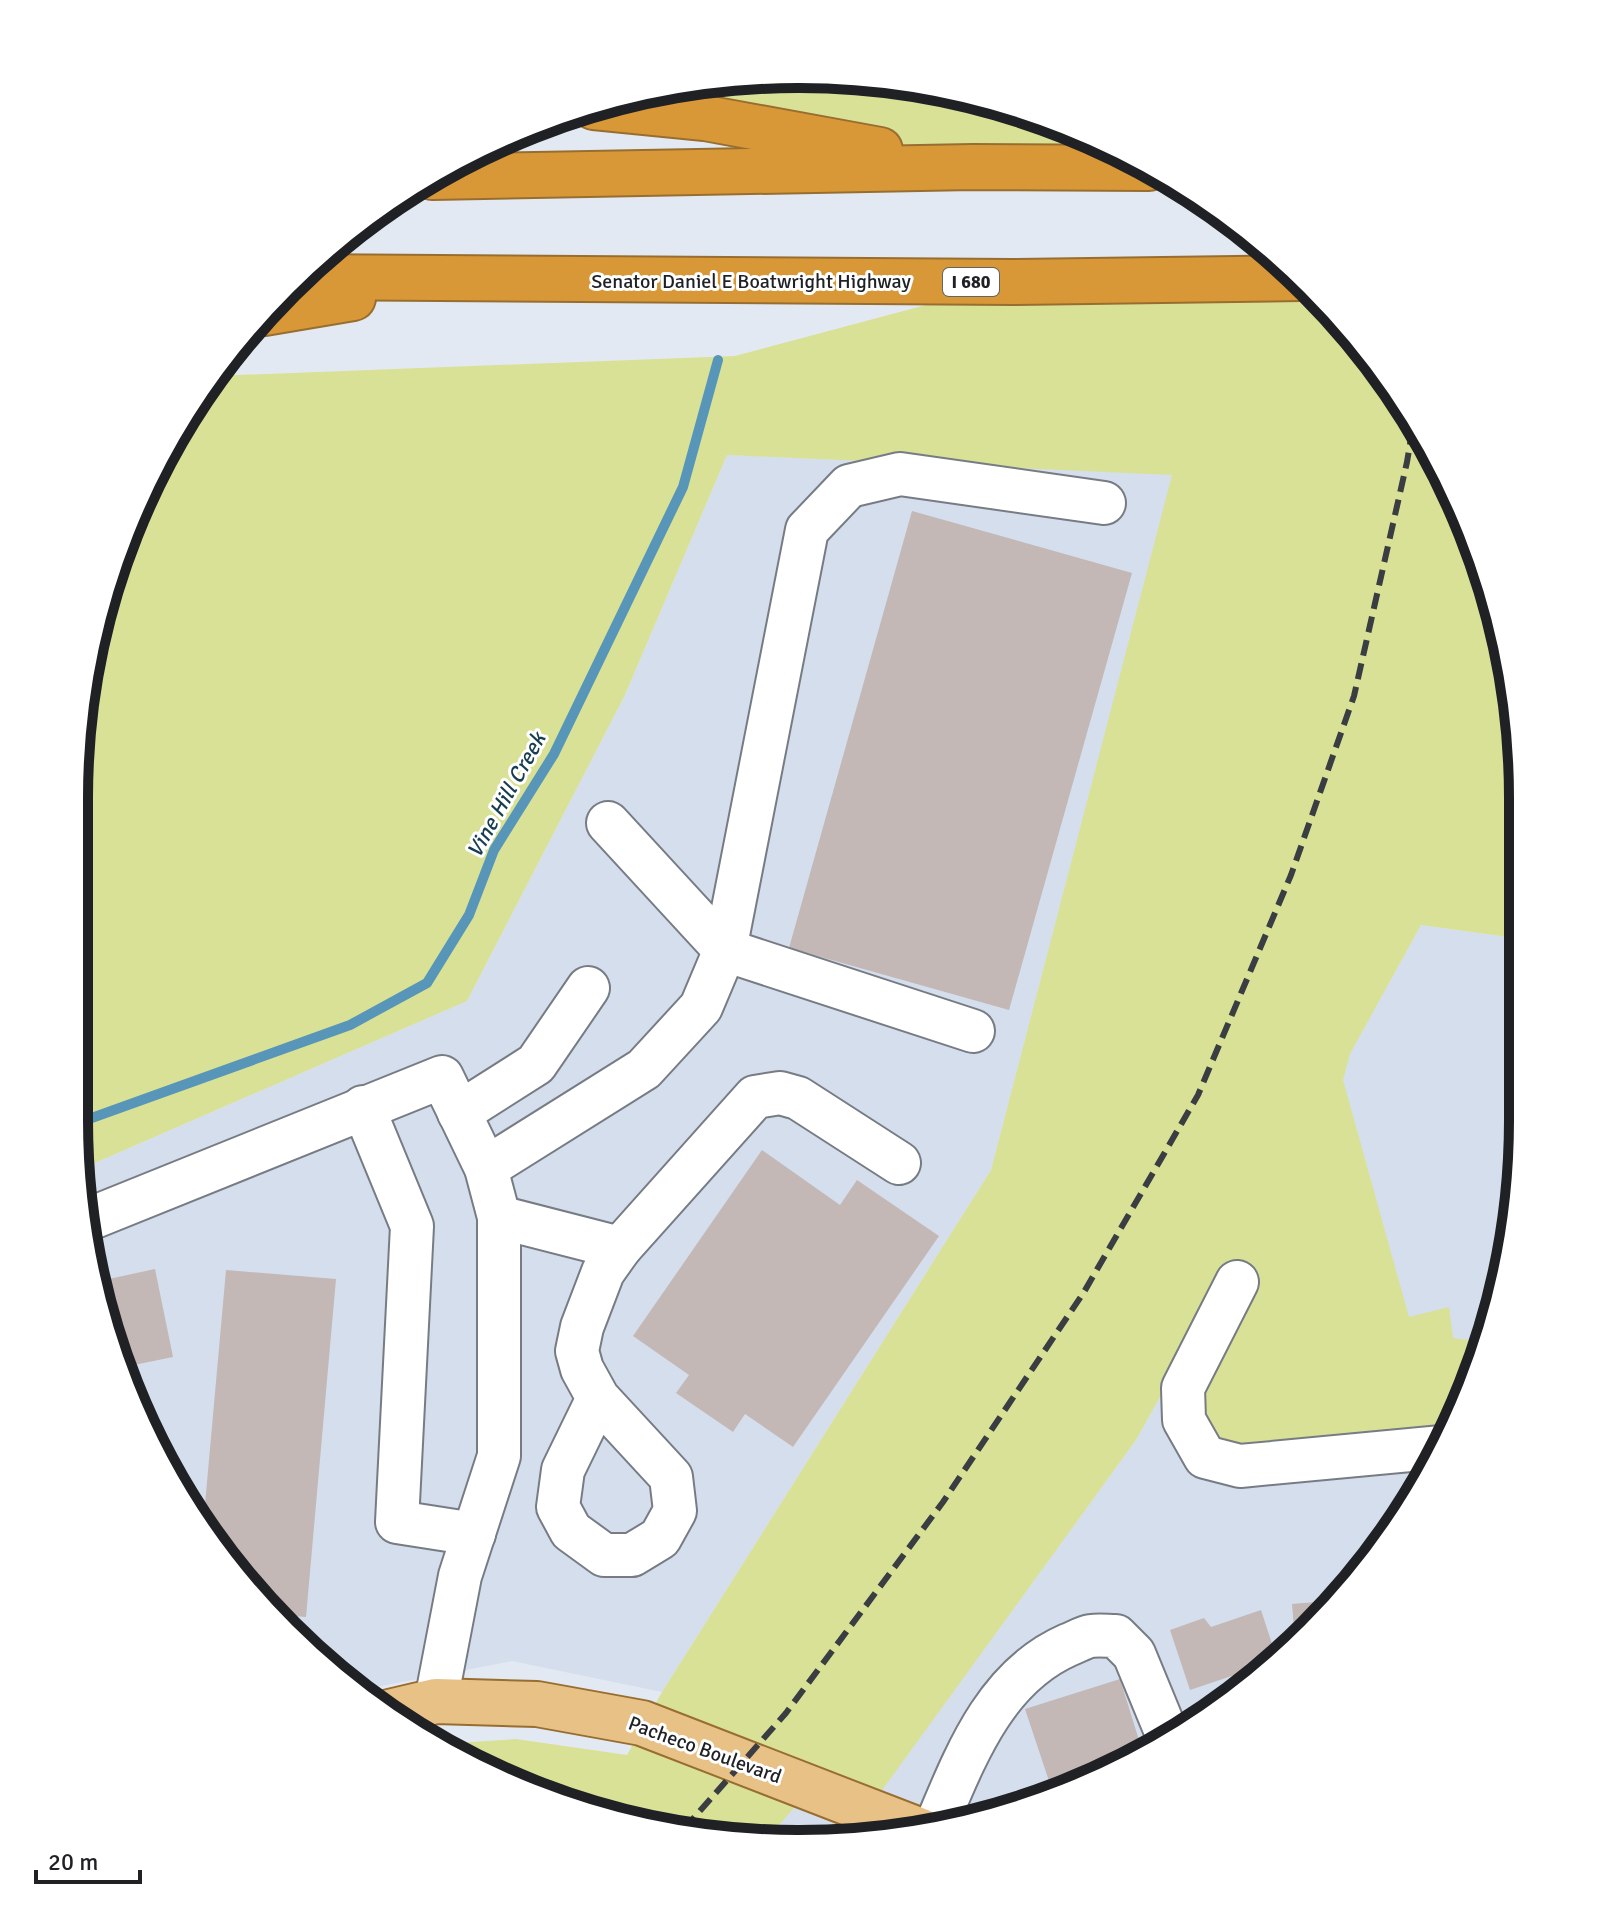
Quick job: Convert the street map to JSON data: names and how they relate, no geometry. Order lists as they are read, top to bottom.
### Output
{
  "streets": {
    "highway": ["Senator Daniel E Boatwright Highway", "I 680"],
    "main road": ["Pacheco Boulevard"]
  },
  "water": ["Vine Hill Creek"],
  "scale_bar": "20 m"
}
